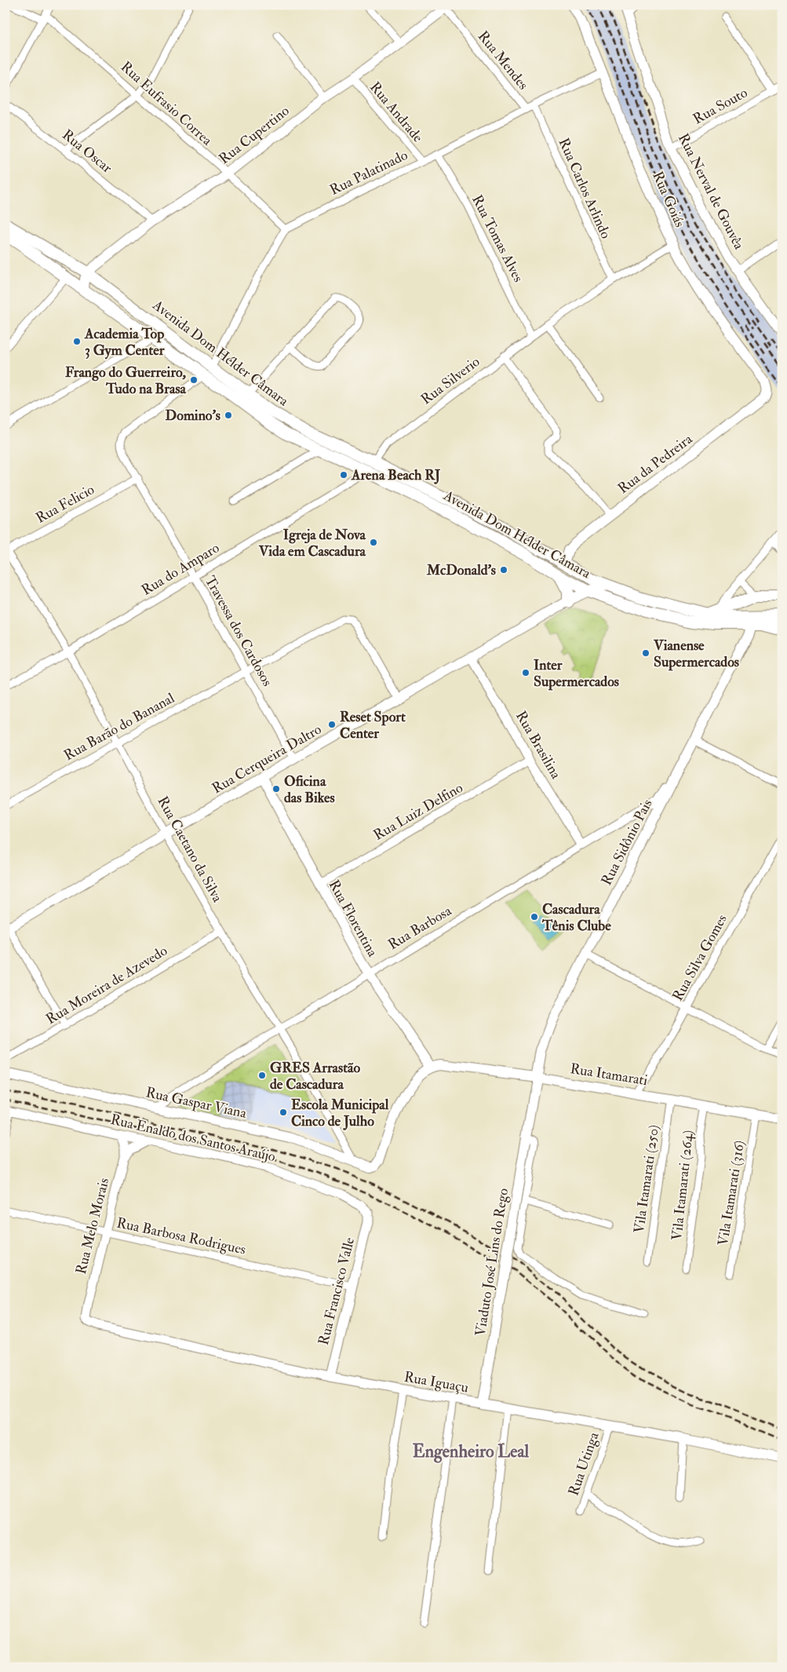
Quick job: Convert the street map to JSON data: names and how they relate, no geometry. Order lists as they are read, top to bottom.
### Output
{
  "streets": {
    "main road": [
      "Rua Cupertino",
      "Rua Nerval de Gouvêa",
      "Rua Goiás",
      "Avenida Dom Hélder Câmara",
      "Rua da Pedreira",
      "Rua Cerqueira Daltro",
      "Rua Sidônio Pais",
      "Rua Florentina",
      "Rua Itamarati",
      "Rua Gaspar Viana",
      "Viaduto José Lins do Rego",
      "Rua Iguaçu"
    ],
    "street": [
      "Rua Mendes",
      "Rua Eufrasio Correa",
      "Rua Souto",
      "Rua Andrade",
      "Rua Oscar",
      "Rua Palatinado",
      "Rua Carlos Arlindo",
      "Rua Tomas Alves",
      "Rua Silverio",
      "Rua Felicio",
      "Rua do Amparo",
      "Travessa dos Cardosos",
      "Rua Barão do Bananal",
      "Rua Brasilina",
      "Rua Luiz Delfino",
      "Rua Caetano da Silva",
      "Rua Barbosa",
      "Rua Silva Gomes",
      "Rua Moreira de Azevedo",
      "Rua Enaldo dos Santos Araújo",
      "Vila Itamarati (250)",
      "Vila Itamarati (264)",
      "Vila Itamarati (316)",
      "Rua Melo Morais",
      "Rua Barbosa Rodrigues",
      "Rua Francisco Valle",
      "Rua Utinga"
    ]
  },
  "crossings": [
    ["Rua Mendes", "Rua Cupertino"],
    ["Rua Mendes", "Rua Palatinado"],
    ["Rua Eufrasio Correa", "Rua Cupertino"],
    ["Rua Eufrasio Correa", "Rua Palatinado"],
    ["Rua Souto", "Rua Nerval de Gouvêa"],
    ["Rua Andrade", "Rua Cupertino"],
    ["Rua Andrade", "Rua Palatinado"],
    ["Rua Cupertino", "Rua Oscar"],
    ["Rua Cupertino", "Avenida Dom Hélder Câmara"],
    ["Rua Palatinado", "Rua Carlos Arlindo"],
    ["Rua Palatinado", "Rua Goiás"],
    ["Rua Palatinado", "Rua Tomas Alves"],
    ["Rua Carlos Arlindo", "Rua Silverio"],
    ["Rua Goiás", "Rua Silverio"],
    ["Rua Goiás", "Rua da Pedreira"],
    ["Rua Tomas Alves", "Rua Silverio"],
    ["Avenida Dom Hélder Câmara", "Rua Silverio"],
    ["Avenida Dom Hélder Câmara", "Rua da Pedreira"],
    ["Avenida Dom Hélder Câmara", "Rua do Amparo"],
    ["Avenida Dom Hélder Câmara", "Travessa dos Cardosos"],
    ["Avenida Dom Hélder Câmara", "Rua Cerqueira Daltro"],
    ["Avenida Dom Hélder Câmara", "Rua Sidônio Pais"],
    ["Rua Silverio", "Rua do Amparo"],
    ["Rua Felicio", "Travessa dos Cardosos"],
    ["Rua Felicio", "Rua Caetano da Silva"],
    ["Rua do Amparo", "Travessa dos Cardosos"],
    ["Rua do Amparo", "Rua Caetano da Silva"],
    ["Travessa dos Cardosos", "Rua Barão do Bananal"],
    ["Travessa dos Cardosos", "Rua Cerqueira Daltro"],
    ["Rua Barão do Bananal", "Rua Cerqueira Daltro"],
    ["Rua Barão do Bananal", "Rua Caetano da Silva"],
    ["Rua Brasilina", "Rua Cerqueira Daltro"],
    ["Rua Brasilina", "Rua Luiz Delfino"],
    ["Rua Brasilina", "Rua Barbosa"],
    ["Rua Cerqueira Daltro", "Rua Caetano da Silva"],
    ["Rua Cerqueira Daltro", "Rua Florentina"],
    ["Rua Luiz Delfino", "Rua Florentina"],
    ["Rua Sidônio Pais", "Rua Barbosa"],
    ["Rua Sidônio Pais", "Rua Itamarati"],
    ["Rua Sidônio Pais", "Viaduto José Lins do Rego"],
    ["Rua Caetano da Silva", "Rua Barbosa"],
    ["Rua Caetano da Silva", "Rua Moreira de Azevedo"],
    ["Rua Caetano da Silva", "Rua Gaspar Viana"],
    ["Rua Florentina", "Rua Barbosa"],
    ["Rua Florentina", "Rua Itamarati"],
    ["Rua Florentina", "Rua Gaspar Viana"],
    ["Rua Barbosa", "Rua Gaspar Viana"],
    ["Rua Silva Gomes", "Rua Itamarati"],
    ["Rua Itamarati", "Rua Gaspar Viana"],
    ["Rua Itamarati", "Vila Itamarati (250)"],
    ["Rua Itamarati", "Vila Itamarati (264)"],
    ["Rua Itamarati", "Vila Itamarati (316)"],
    ["Rua Itamarati", "Viaduto José Lins do Rego"],
    ["Rua Enaldo dos Santos Araújo", "Rua Melo Morais"],
    ["Rua Enaldo dos Santos Araújo", "Rua Francisco Valle"],
    ["Rua Melo Morais", "Rua Barbosa Rodrigues"],
    ["Rua Melo Morais", "Rua Iguaçu"],
    ["Rua Barbosa Rodrigues", "Rua Francisco Valle"],
    ["Viaduto José Lins do Rego", "Rua Iguaçu"],
    ["Rua Francisco Valle", "Rua Iguaçu"],
    ["Rua Iguaçu", "Rua Utinga"]
  ],
  "districts": ["Engenheiro Leal"],
  "places": [
    "Academia Top 3 Gym Center",
    "Frango do Guerreiro, Tudo na Brasa",
    "Domino's",
    "Arena Beach RJ",
    "Igreja de Nova Vida em Cascadura",
    "McDonald's",
    "Vianense Supermercados",
    "Inter Supermercados",
    "Reset Sport Center",
    "Oficina das Bikes",
    "Cascadura Tênis Clube",
    "GRES Arrastão de Cascadura",
    "Escola Municipal Cinco de Julho"
  ]
}
